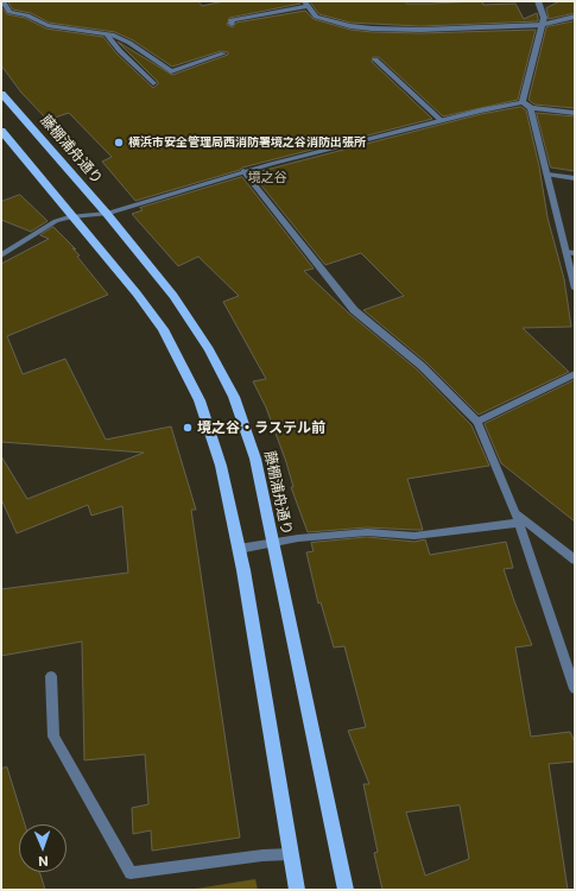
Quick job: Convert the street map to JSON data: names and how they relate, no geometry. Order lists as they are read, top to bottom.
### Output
{
  "streets": {
    "main road": ["藤棚浦舟通り"]
  },
  "districts": ["境之谷"],
  "places": ["横浜市安全管理局西消防署境之谷消防出張所", "境之谷・ラステル前"],
  "north": "bottom"
}
